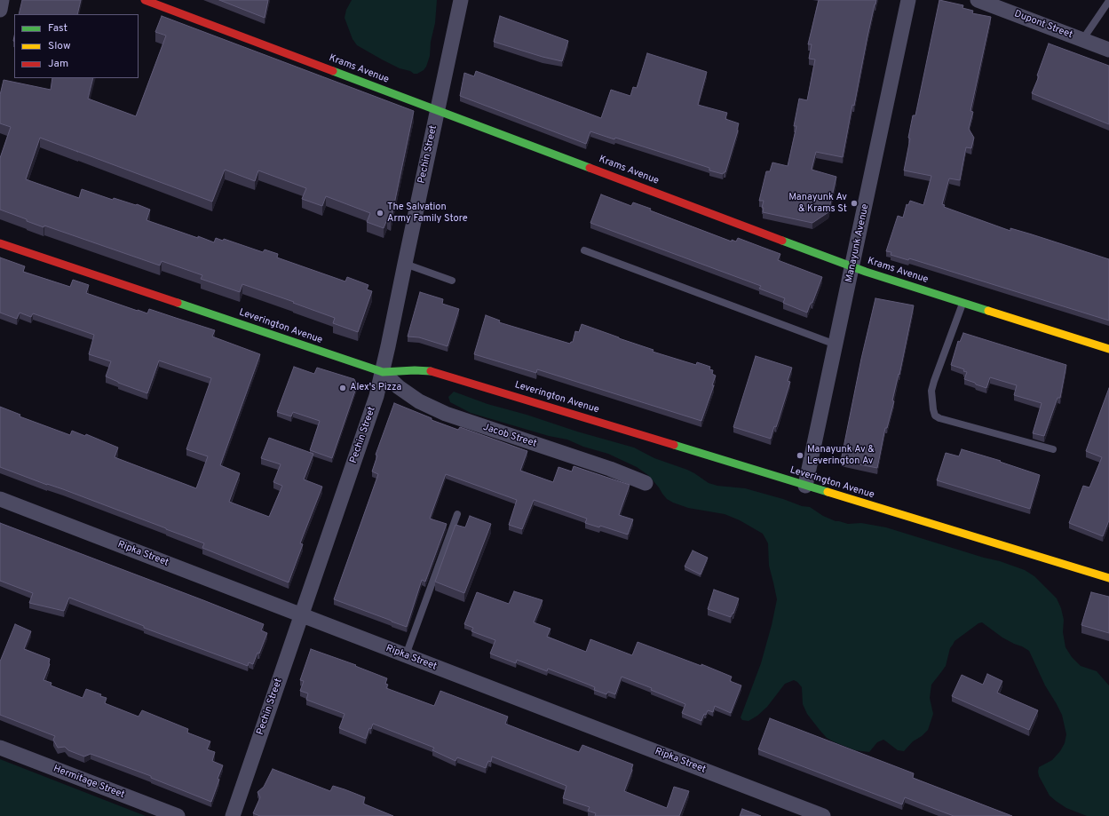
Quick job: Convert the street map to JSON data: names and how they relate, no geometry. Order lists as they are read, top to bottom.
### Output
{
  "streets": {
    "street": [
      "Dupont Street",
      "Krams Avenue",
      "Pechin Street",
      "Manayunk Avenue",
      "Leverington Avenue",
      "Jacob Street",
      "Ripka Street",
      "Hermitage Street"
    ]
  },
  "crossings": [
    ["Krams Avenue", "Pechin Street"],
    ["Krams Avenue", "Manayunk Avenue"],
    ["Pechin Street", "Leverington Avenue"],
    ["Pechin Street", "Jacob Street"],
    ["Pechin Street", "Ripka Street"],
    ["Manayunk Avenue", "Leverington Avenue"],
    ["Leverington Avenue", "Jacob Street"]
  ],
  "places": [
    "Manayunk Av & Krams St",
    "The Salvation Army Family Store",
    "Alex's Pizza",
    "Manayunk Av & Leverington Av"
  ],
  "legend": ["Fast", "Slow", "Jam"]
}
